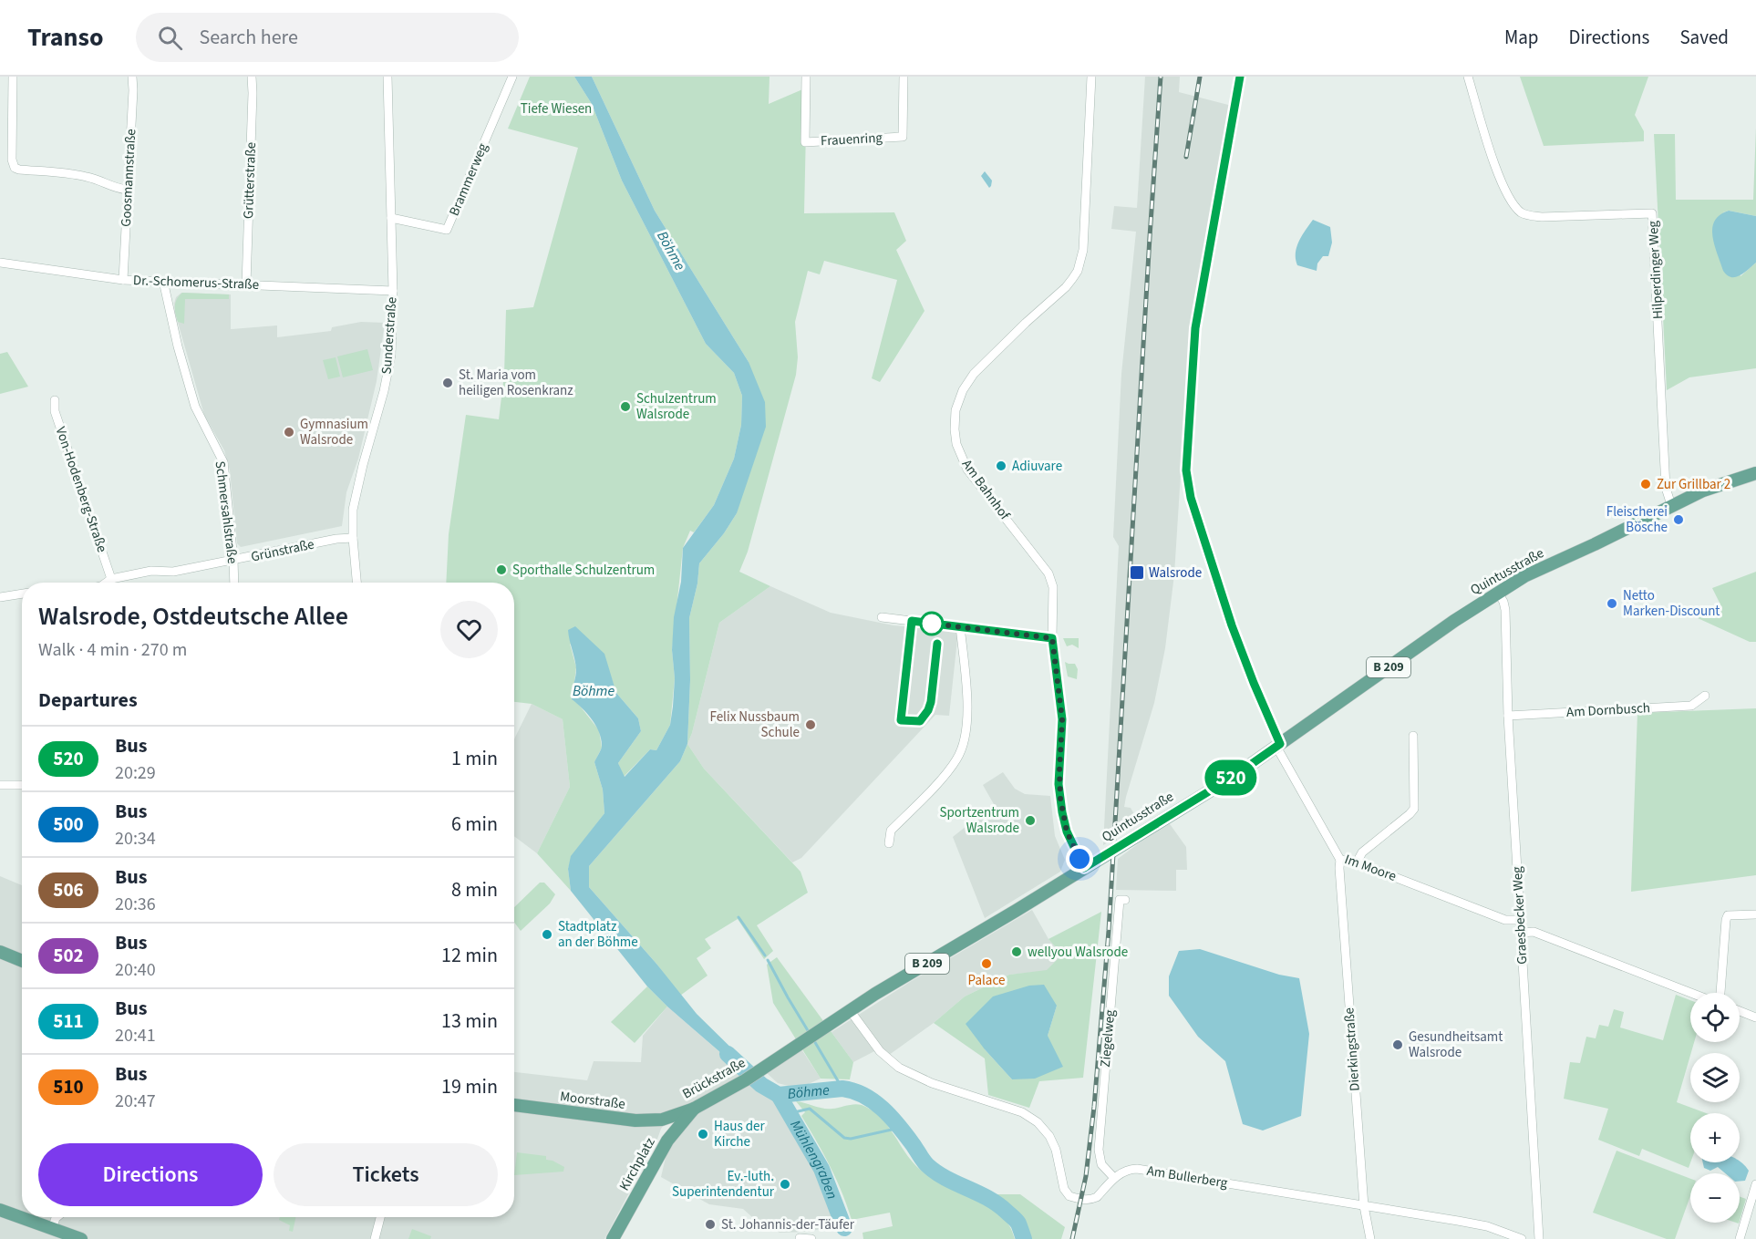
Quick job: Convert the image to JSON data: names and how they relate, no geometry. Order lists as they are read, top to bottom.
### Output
{
  "streets": {
    "main road": [
      "Quintusstraße",
      "B 209",
      "Brückstraße",
      "Moorstraße",
      "Kirchplatz"
    ],
    "street": [
      "Frauenring",
      "Goosmannstraße",
      "Brammerweg",
      "Grütterstraße",
      "Hilperdinger Weg",
      "Dr.-Schomerus-Straße",
      "Sunderstraße",
      "Von-Hodenberg-Straße",
      "Am Bahnhof",
      "Schmersahlstraße",
      "Grünstraße",
      "Am Dornbusch",
      "Im Moore",
      "Graesbecker Weg",
      "Ziegelweg",
      "Dierkingstraße",
      "Am Bullerberg"
    ]
  },
  "crossings": [
    ["Goosmannstraße", "Dr.-Schomerus-Straße"],
    ["Brammerweg", "Sunderstraße"],
    ["Grütterstraße", "Dr.-Schomerus-Straße"],
    ["Hilperdinger Weg", "Quintusstraße"],
    ["Dr.-Schomerus-Straße", "Sunderstraße"],
    ["Dr.-Schomerus-Straße", "Schmersahlstraße"],
    ["Sunderstraße", "Grünstraße"],
    ["Von-Hodenberg-Straße", "Grünstraße"],
    ["Am Bahnhof", "Quintusstraße"],
    ["Schmersahlstraße", "Grünstraße"],
    ["Quintusstraße", "Im Moore"],
    ["Quintusstraße", "Graesbecker Weg"],
    ["Quintusstraße", "Brückstraße"],
    ["Quintusstraße", "Am Bullerberg"],
    ["Am Dornbusch", "Graesbecker Weg"],
    ["Im Moore", "Graesbecker Weg"],
    ["Im Moore", "Dierkingstraße"],
    ["Ziegelweg", "Am Bullerberg"],
    ["Dierkingstraße", "Am Bullerberg"],
    ["Brückstraße", "Moorstraße"],
    ["Brückstraße", "Kirchplatz"]
  ],
  "water": ["Böhme", "Mühlengraben"],
  "parks": ["Tiefe Wiesen"],
  "places": {
    "other": [
      "St. Maria vom heiligen Rosenkranz",
      "Schulzentrum Walsrode",
      "Gymnasium Walsrode",
      "Adiuvare",
      "Zur Grillbar 2",
      "Fleischerei Bösche",
      "Sporthalle Schulzentrum",
      "Netto Marken-Discount",
      "Felix Nussbaum Schule",
      "Sportzentrum Walsrode",
      "Stadtplatz an der Böhme",
      "wellyou Walsrode",
      "Palace",
      "Gesundheitsamt Walsrode",
      "Haus der Kirche",
      "Ev.-luth. Superintendentur",
      "St. Johannis-der-Täufer"
    ],
    "transit": ["Walsrode"]
  },
  "lines": ["bus line 520"],
  "page": {
    "header": "Transo",
    "search": "Search here",
    "nav": ["Map", "Directions", "Saved"],
    "on_map": "520",
    "heading": [
      ["Walsrode, Ostdeutsche Allee", "Walk · 4 min · 270 m"],
      "Departures"
    ],
    "list": [
      {
        "mark": "520",
        "name": "Bus",
        "note": "20:29",
        "value": "1 min"
      },
      {
        "mark": "500",
        "name": "Bus",
        "note": "20:34",
        "value": "6 min"
      },
      {
        "mark": "506",
        "name": "Bus",
        "note": "20:36",
        "value": "8 min"
      },
      {
        "mark": "502",
        "name": "Bus",
        "note": "20:40",
        "value": "12 min"
      },
      {
        "mark": "511",
        "name": "Bus",
        "note": "20:41",
        "value": "13 min"
      },
      {
        "mark": "510",
        "name": "Bus",
        "note": "20:47",
        "value": "19 min"
      }
    ],
    "map_buttons": ["+", "−"],
    "buttons": ["Directions", "Tickets"]
  }
}
